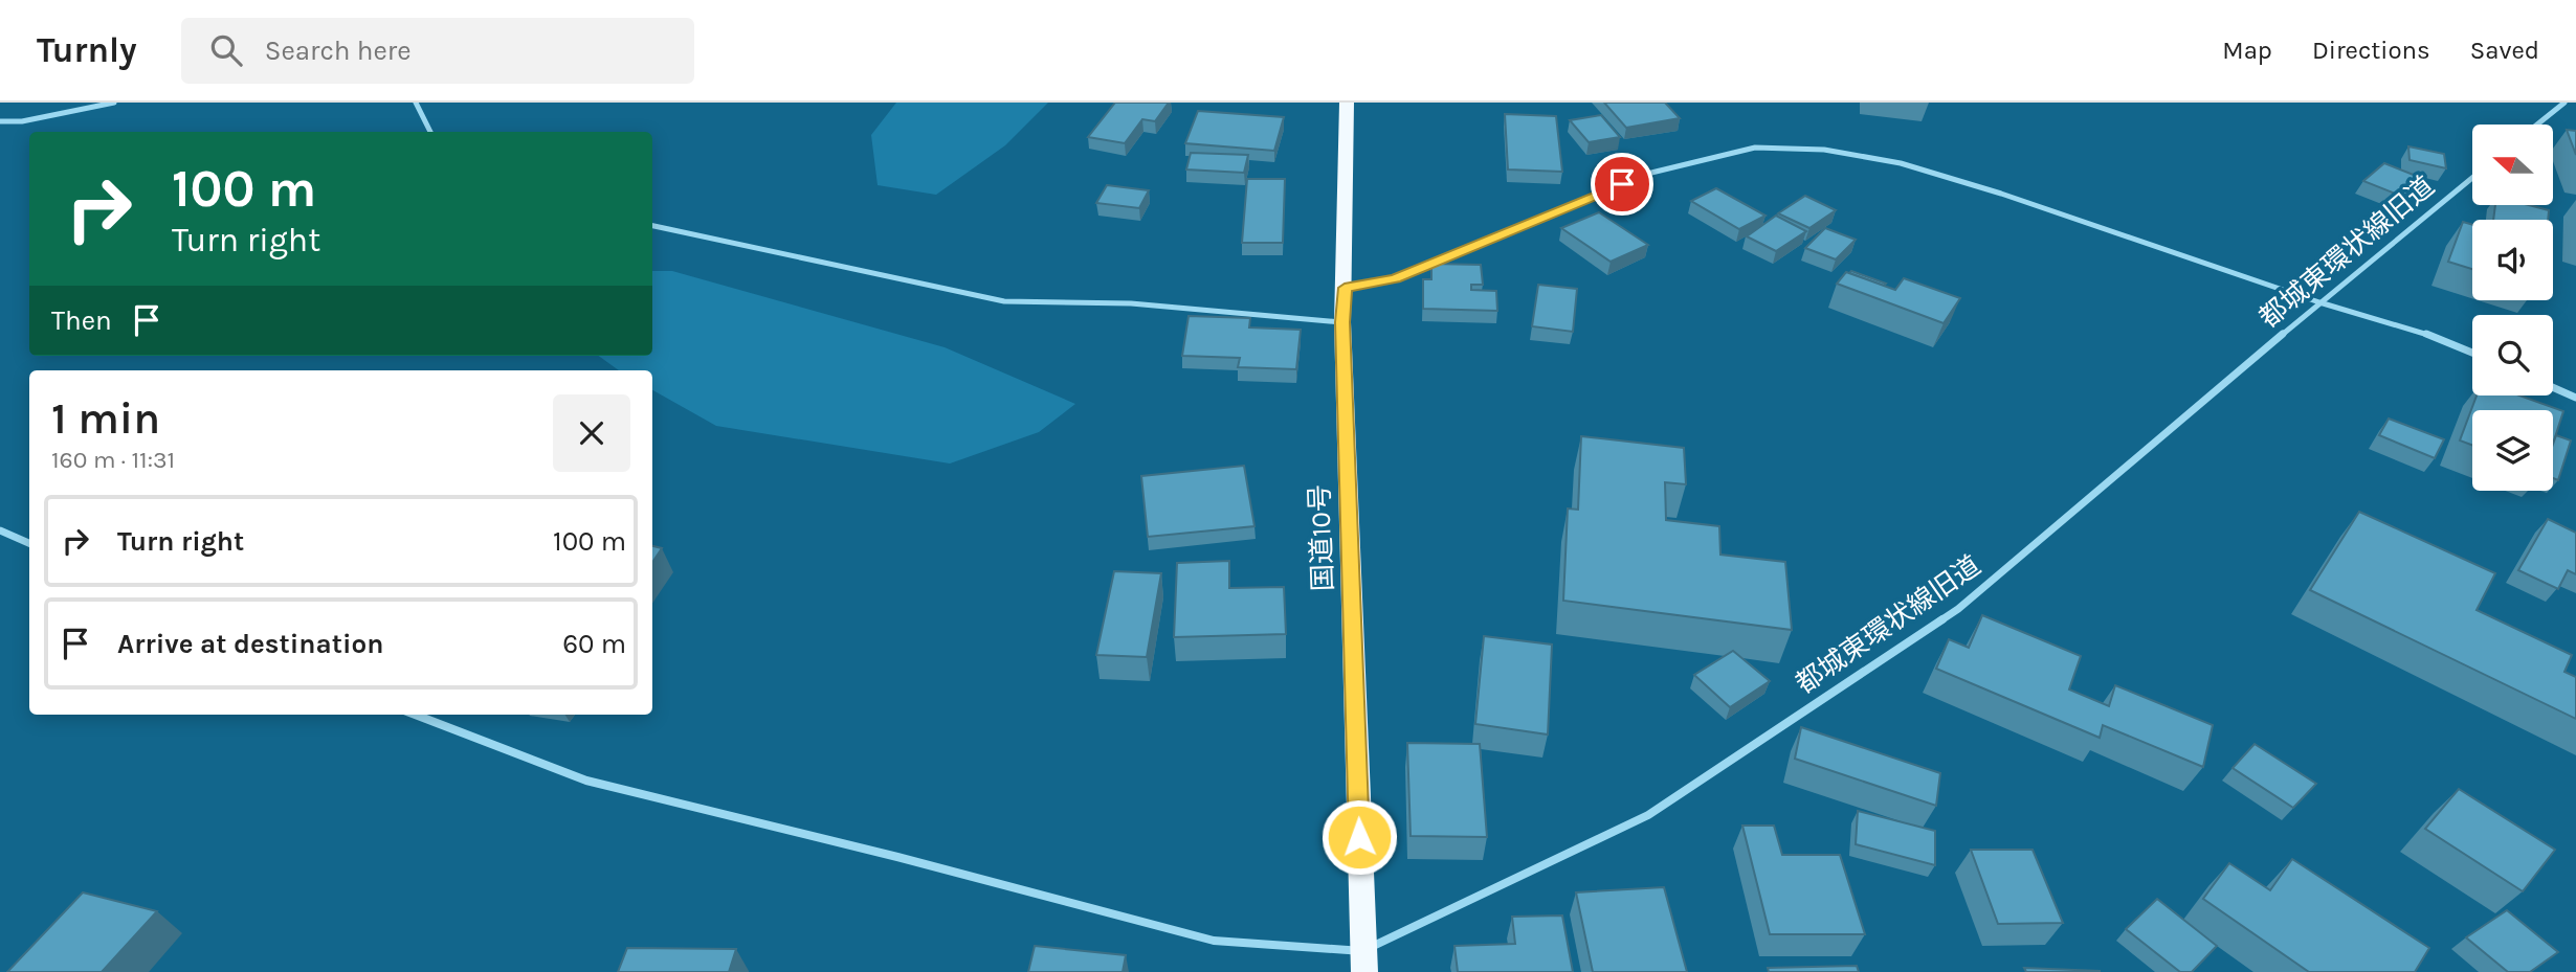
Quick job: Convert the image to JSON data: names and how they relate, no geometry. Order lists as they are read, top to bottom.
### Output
{
  "streets": {
    "highway": ["国道10号"],
    "street": ["都城東環状線旧道"]
  },
  "crossings": [
    ["都城東環状線旧道", "国道10号"]
  ],
  "north": "left",
  "page": {
    "header": "Turnly",
    "search": "Search here",
    "nav": ["Map", "Directions", "Saved"],
    "turn": ["100 m", "Turn right"],
    "then": "Then",
    "heading": ["1 min", "160 m · 11:31"],
    "list": [
      {
        "name": "Turn right",
        "value": "100 m"
      },
      {
        "name": "Arrive at destination",
        "value": "60 m"
      }
    ]
  }
}
